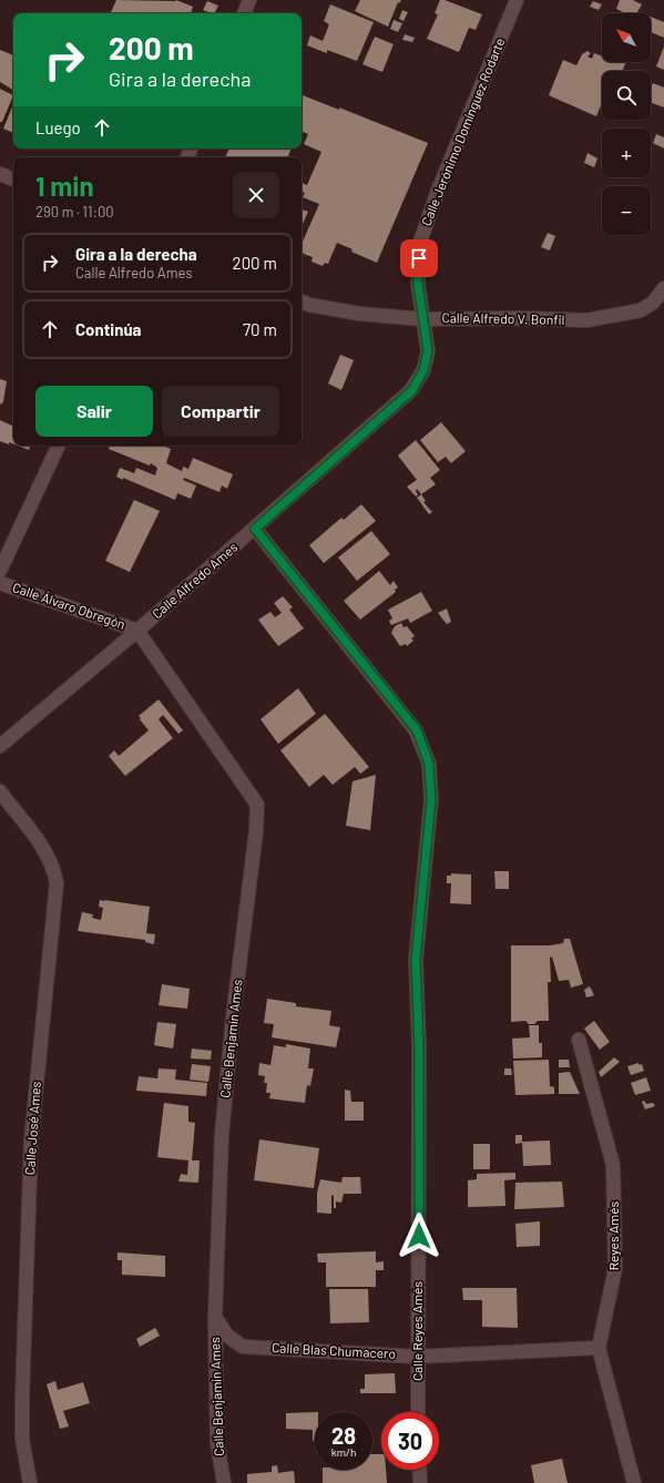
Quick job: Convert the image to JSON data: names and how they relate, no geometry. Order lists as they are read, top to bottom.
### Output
{
  "streets": {
    "street": [
      "Calle Jerónimo Domínguez Rodarte",
      "Calle Alfredo V. Bonfil",
      "Calle Alfredo Ames",
      "Calle Álvaro Obregón",
      "Calle Benjamín Ames",
      "Calle José Ames",
      "Reyes Amés",
      "Calle Reyes Amés",
      "Calle Blas Chumacero"
    ]
  },
  "crossings": [
    ["Calle Jerónimo Domínguez Rodarte", "Calle Alfredo V. Bonfil"],
    ["Calle Jerónimo Domínguez Rodarte", "Calle Alfredo Ames"],
    ["Calle Alfredo V. Bonfil", "Calle Alfredo Ames"],
    ["Calle Alfredo Ames", "Calle Álvaro Obregón"],
    ["Calle Alfredo Ames", "Calle Benjamín Ames"],
    ["Calle Alfredo Ames", "Calle Reyes Amés"],
    ["Calle Álvaro Obregón", "Calle Benjamín Ames"],
    ["Calle Benjamín Ames", "Calle Blas Chumacero"],
    ["Reyes Amés", "Calle Blas Chumacero"],
    ["Calle Reyes Amés", "Calle Blas Chumacero"]
  ],
  "north": "top left",
  "page": {
    "map_buttons": ["+", "−"],
    "turn": ["200 m", "Gira a la derecha"],
    "then": "Luego",
    "heading": ["1 min", "290 m · 11:00"],
    "list": [
      {
        "name": "Gira a la derecha",
        "note": "Calle Alfredo Ames",
        "value": "200 m"
      },
      {
        "name": "Continúa",
        "value": "70 m"
      }
    ],
    "buttons": ["Salir", "Compartir"],
    "speed": "28 km/h",
    "limit": "30"
  }
}
